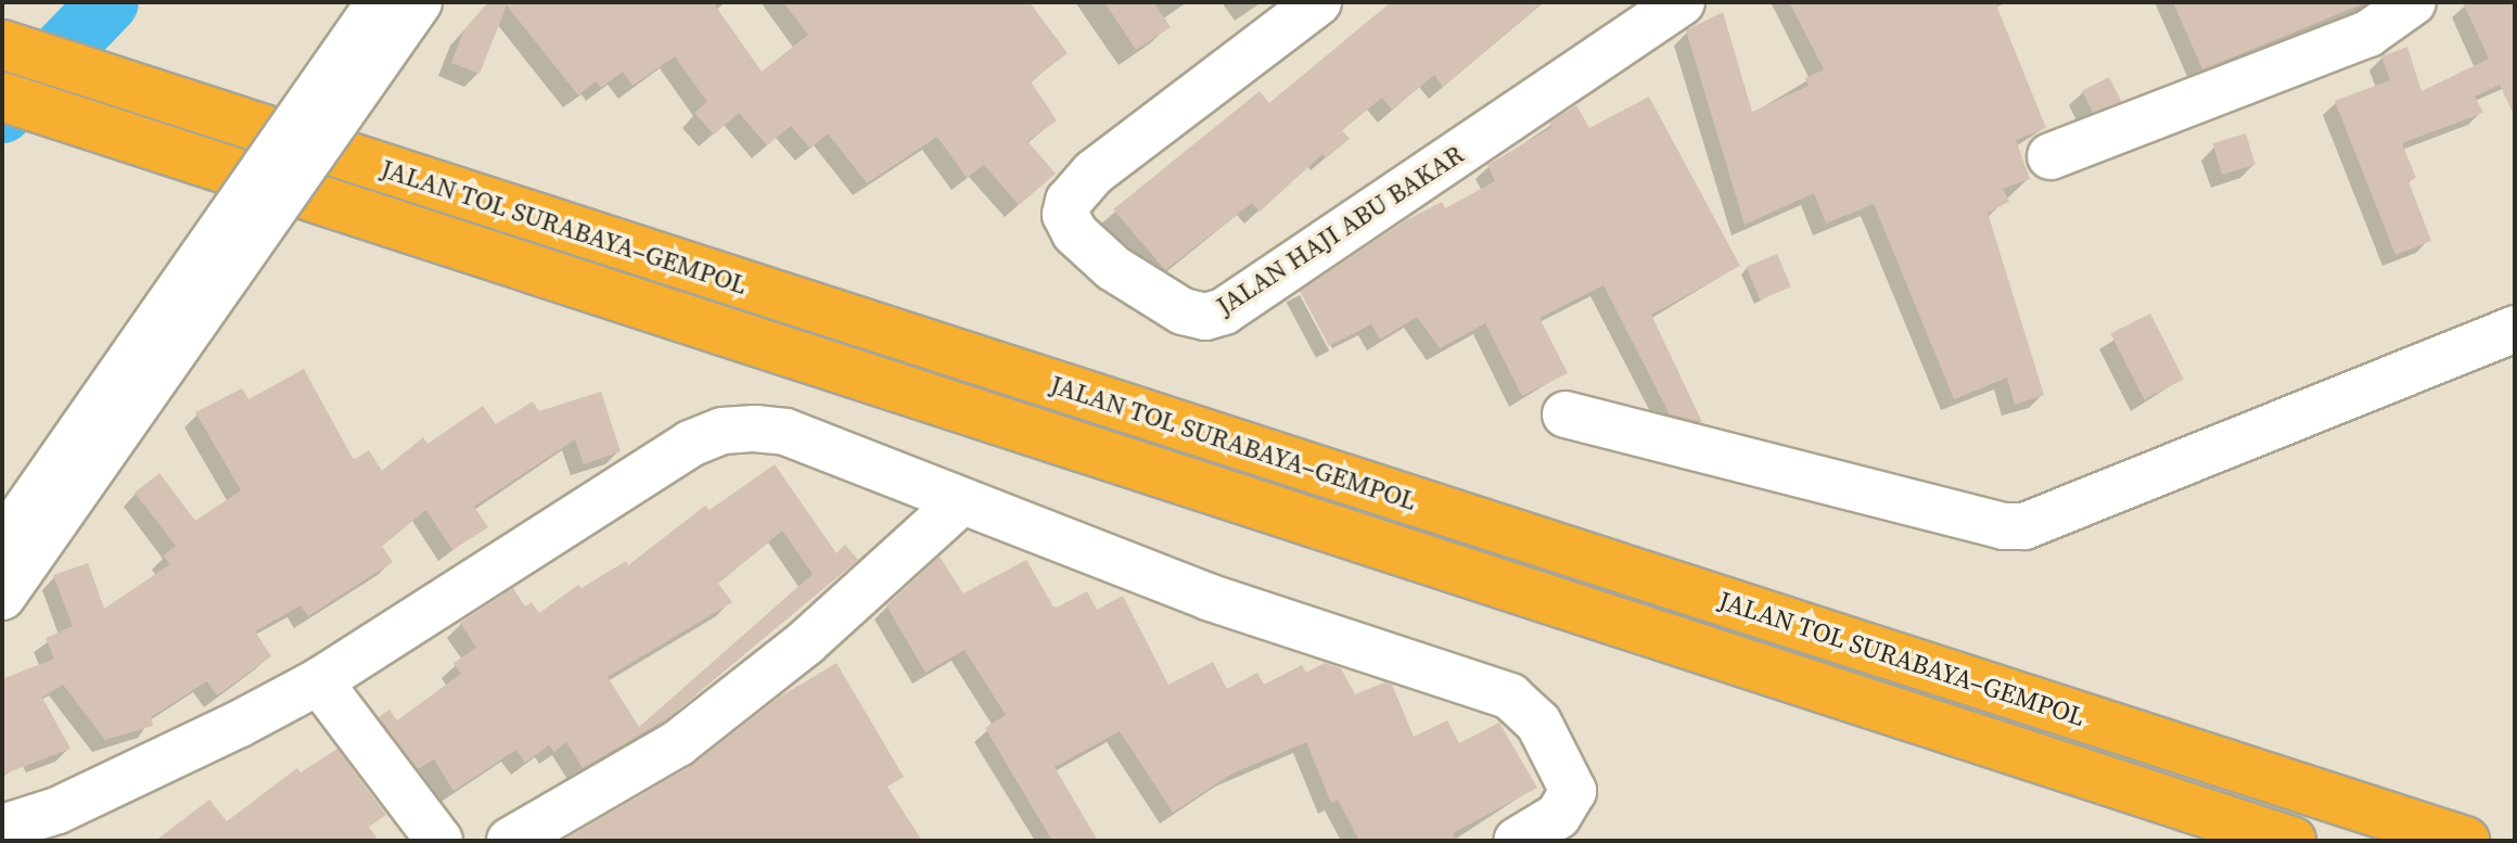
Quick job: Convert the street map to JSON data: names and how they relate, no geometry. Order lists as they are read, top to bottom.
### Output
{
  "streets": {
    "highway": ["JALAN TOL SURABAYA–GEMPOL"],
    "street": ["JALAN HAJI ABU BAKAR"]
  }
}
